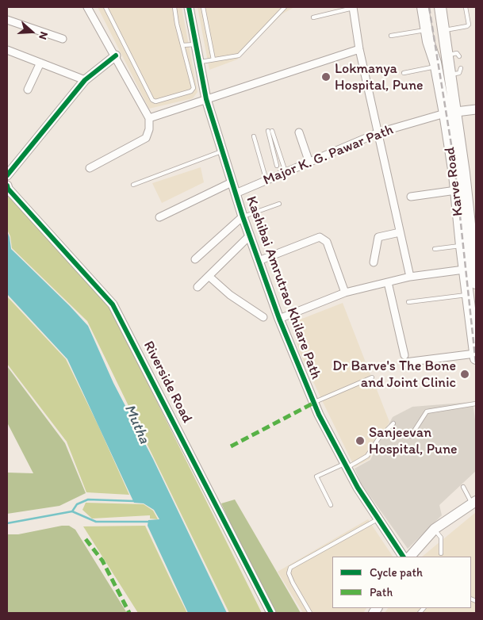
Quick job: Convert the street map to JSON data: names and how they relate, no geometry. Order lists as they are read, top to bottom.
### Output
{
  "streets": {
    "main road": ["Karve Road"],
    "street": ["Major K. G. Pawar Path", "Kashibai Amrutrao Khilare Path", "Riverside Road"]
  },
  "crossings": [
    ["Major K. G. Pawar Path", "Karve Road"],
    ["Major K. G. Pawar Path", "Kashibai Amrutrao Khilare Path"]
  ],
  "water": ["Mutha"],
  "places": ["Lokmanya Hospital, Pune", "Dr Barve's The Bone and Joint Clinic", "Sanjeevan Hospital, Pune"],
  "legend": ["Cycle path", "Path"],
  "north": "right"
}
